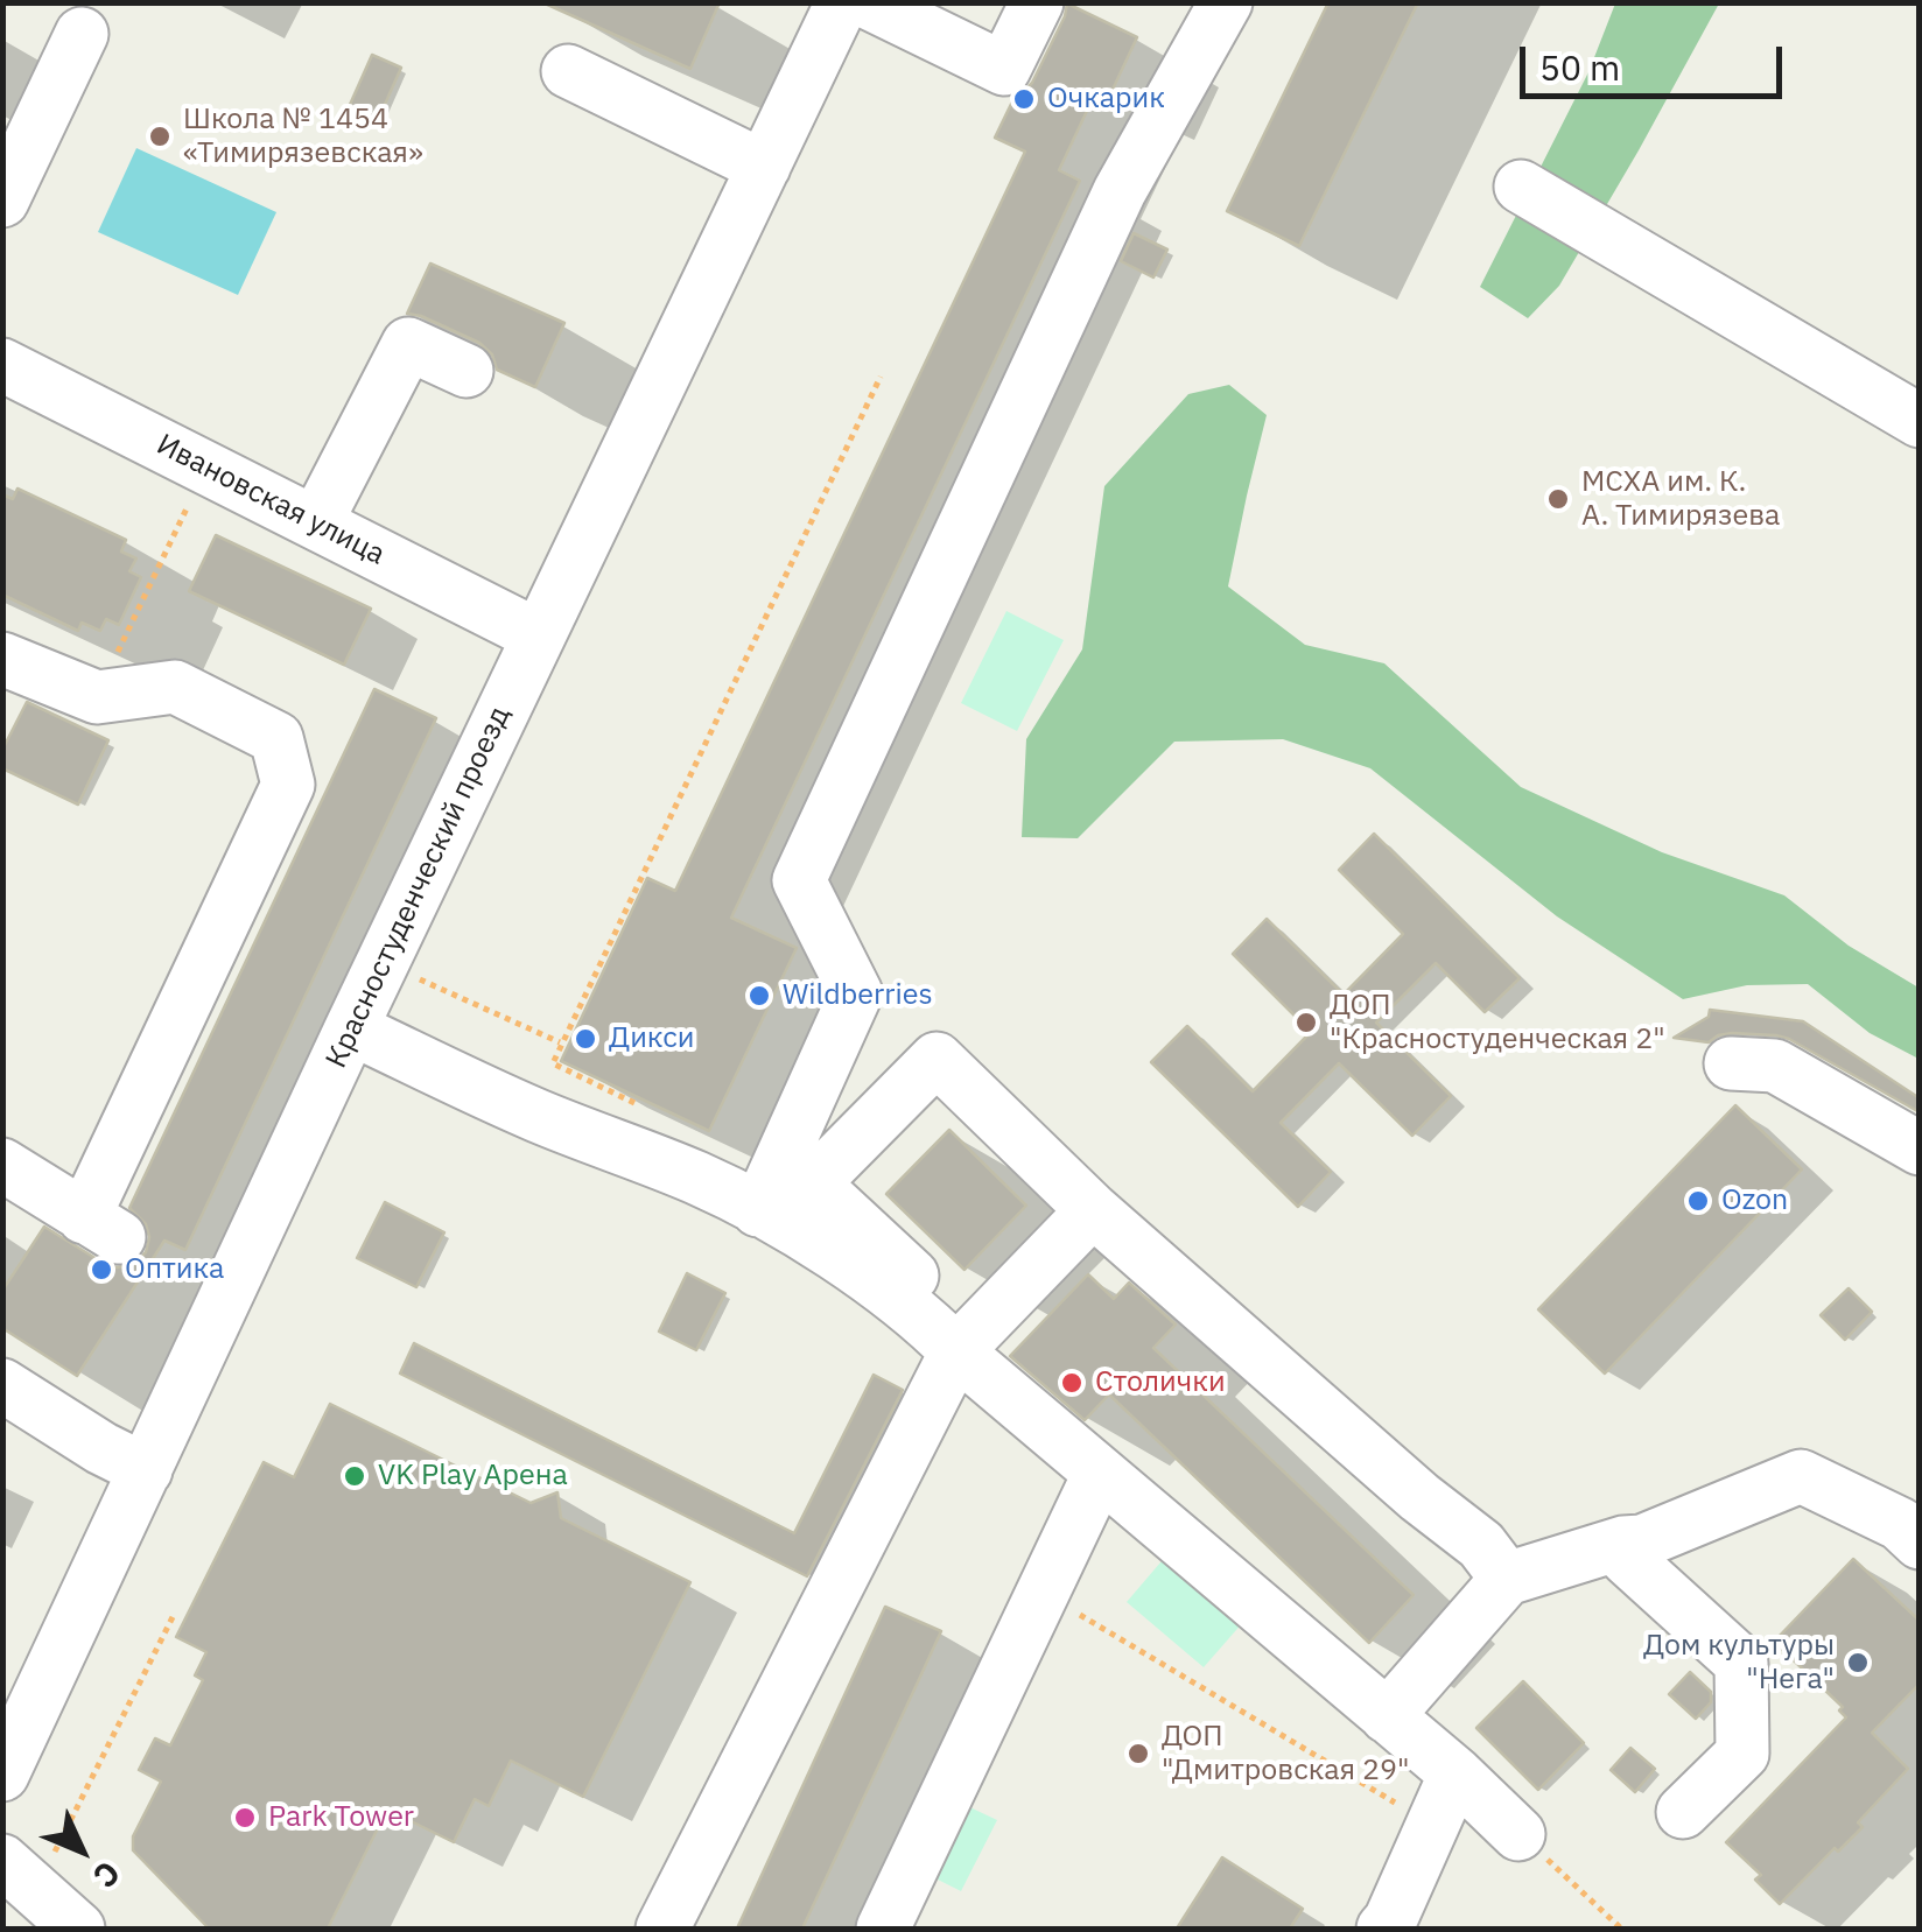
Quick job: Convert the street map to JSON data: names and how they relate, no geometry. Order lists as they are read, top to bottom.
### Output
{
  "streets": {
    "street": ["Ивановская улица", "Красностуденческий проезд"]
  },
  "crossings": [
    ["Ивановская улица", "Красностуденческий проезд"]
  ],
  "places": [
    "Очкарик",
    "Школа № 1454 «Тимирязевская»",
    "МСХА им. К. А. Тимирязева",
    "Wildberries",
    "ДОП \"Красностуденческая 2\"",
    "Дикси",
    "Ozon",
    "Оптика",
    "Столички",
    "VK Play Арена",
    "Дом культуры \"Нега\"",
    "ДОП \"Дмитровская 29\"",
    "Park Tower"
  ],
  "scale_bar": "50 m",
  "north": "bottom right"
}
